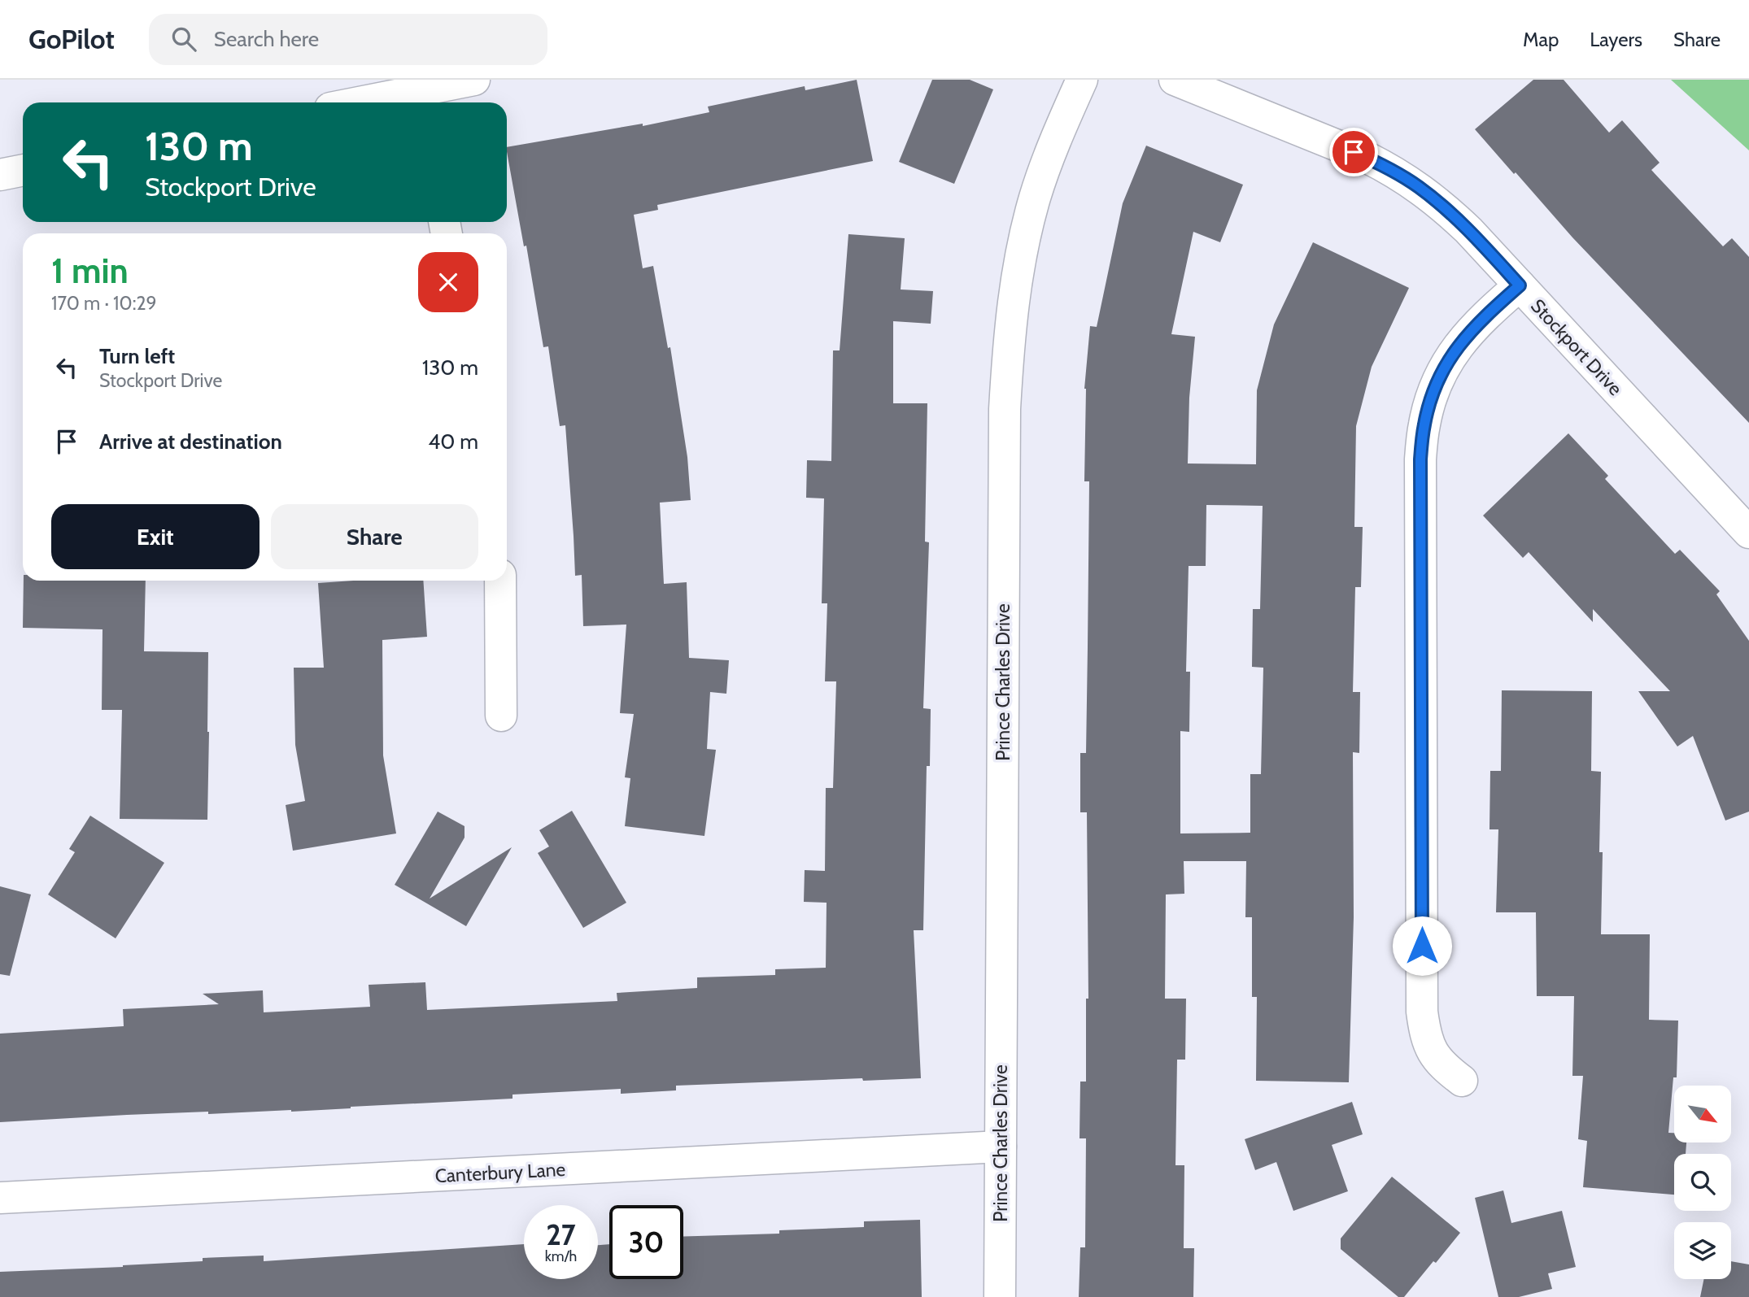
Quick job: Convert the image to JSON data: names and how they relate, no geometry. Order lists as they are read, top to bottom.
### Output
{
  "streets": {
    "street": ["Stockport Drive", "Prince Charles Drive", "Canterbury Lane"]
  },
  "crossings": [
    ["Prince Charles Drive", "Canterbury Lane"]
  ],
  "north": "bottom right",
  "page": {
    "header": "GoPilot",
    "search": "Search here",
    "nav": ["Map", "Layers", "Share"],
    "turn": ["130 m", "Stockport Drive"],
    "heading": ["1 min", "170 m · 10:29"],
    "list": [
      {
        "name": "Turn left",
        "note": "Stockport Drive",
        "value": "130 m"
      },
      {
        "name": "Arrive at destination",
        "value": "40 m"
      }
    ],
    "buttons": ["Exit", "Share"],
    "speed": "27 km/h",
    "limit": "30"
  }
}
